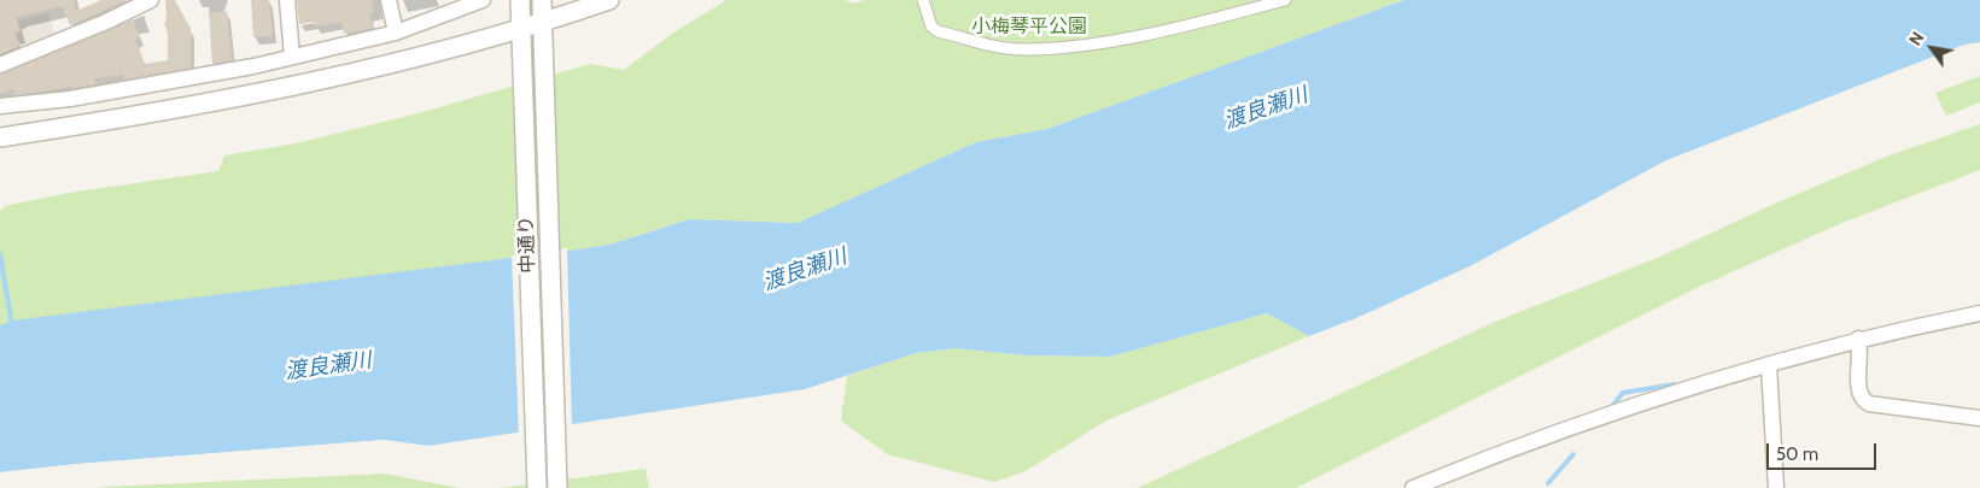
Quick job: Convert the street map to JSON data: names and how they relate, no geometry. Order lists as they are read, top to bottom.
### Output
{
  "streets": {
    "street": ["中通り"]
  },
  "water": ["渡良瀬川"],
  "parks": ["小梅琴平公園"],
  "scale_bar": "50 m",
  "north": "top left"
}
